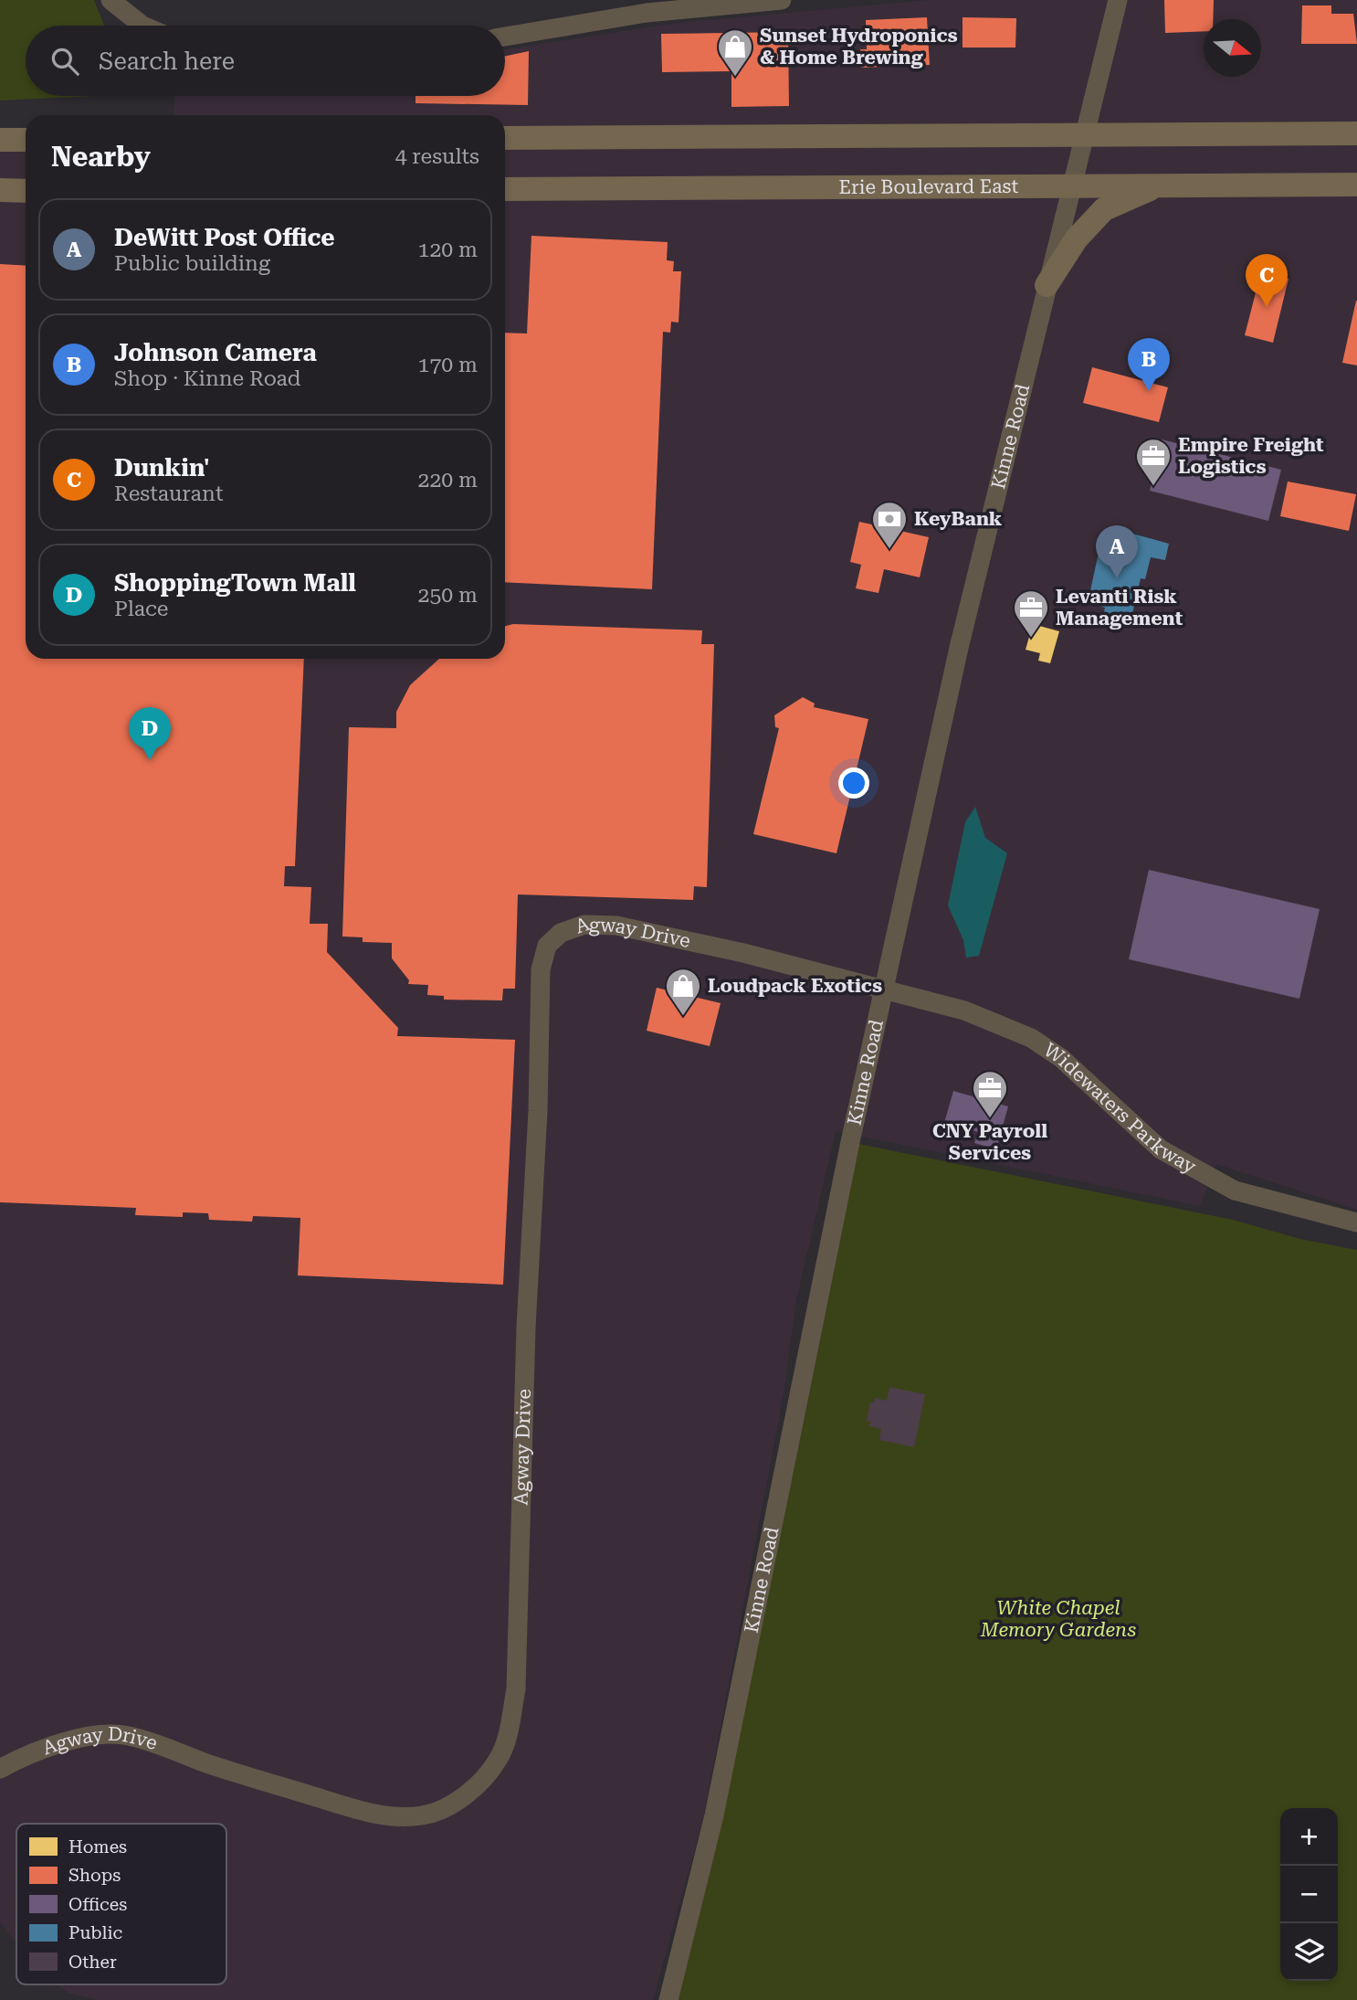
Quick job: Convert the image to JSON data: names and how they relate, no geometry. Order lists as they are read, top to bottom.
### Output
{
  "streets": {
    "main road": ["Erie Boulevard East"],
    "street": ["Kinne Road", "Agway Drive", "Widewaters Parkway"]
  },
  "crossings": [
    ["Erie Boulevard East", "Kinne Road"],
    ["Kinne Road", "Agway Drive"],
    ["Kinne Road", "Widewaters Parkway"],
    ["Agway Drive", "Widewaters Parkway"]
  ],
  "parks": ["White Chapel Memory Gardens"],
  "places": {
    "shop": ["Sunset Hydroponics & Home Brewing", "Loudpack Exotics"],
    "office": ["Empire Freight Logistics", "Levanti Risk Management", "CNY Payroll Services"],
    "bank": ["KeyBank"]
  },
  "legend": [
    "Homes",
    "Shops",
    "Offices",
    "Public",
    "Other"
  ],
  "north": "right",
  "page": {
    "search": "Search here",
    "heading": ["Nearby", "4 results"],
    "list": [
      {
        "mark": "A",
        "name": "DeWitt Post Office",
        "note": "Public building",
        "value": "120 m"
      },
      {
        "mark": "B",
        "name": "Johnson Camera",
        "note": "Shop · Kinne Road",
        "value": "170 m"
      },
      {
        "mark": "C",
        "name": "Dunkin'",
        "note": "Restaurant",
        "value": "220 m"
      },
      {
        "mark": "D",
        "name": "ShoppingTown Mall",
        "note": "Place",
        "value": "250 m"
      }
    ],
    "pins": [
      "C",
      "B",
      "A",
      "D"
    ],
    "map_buttons": ["+", "−"]
  }
}
